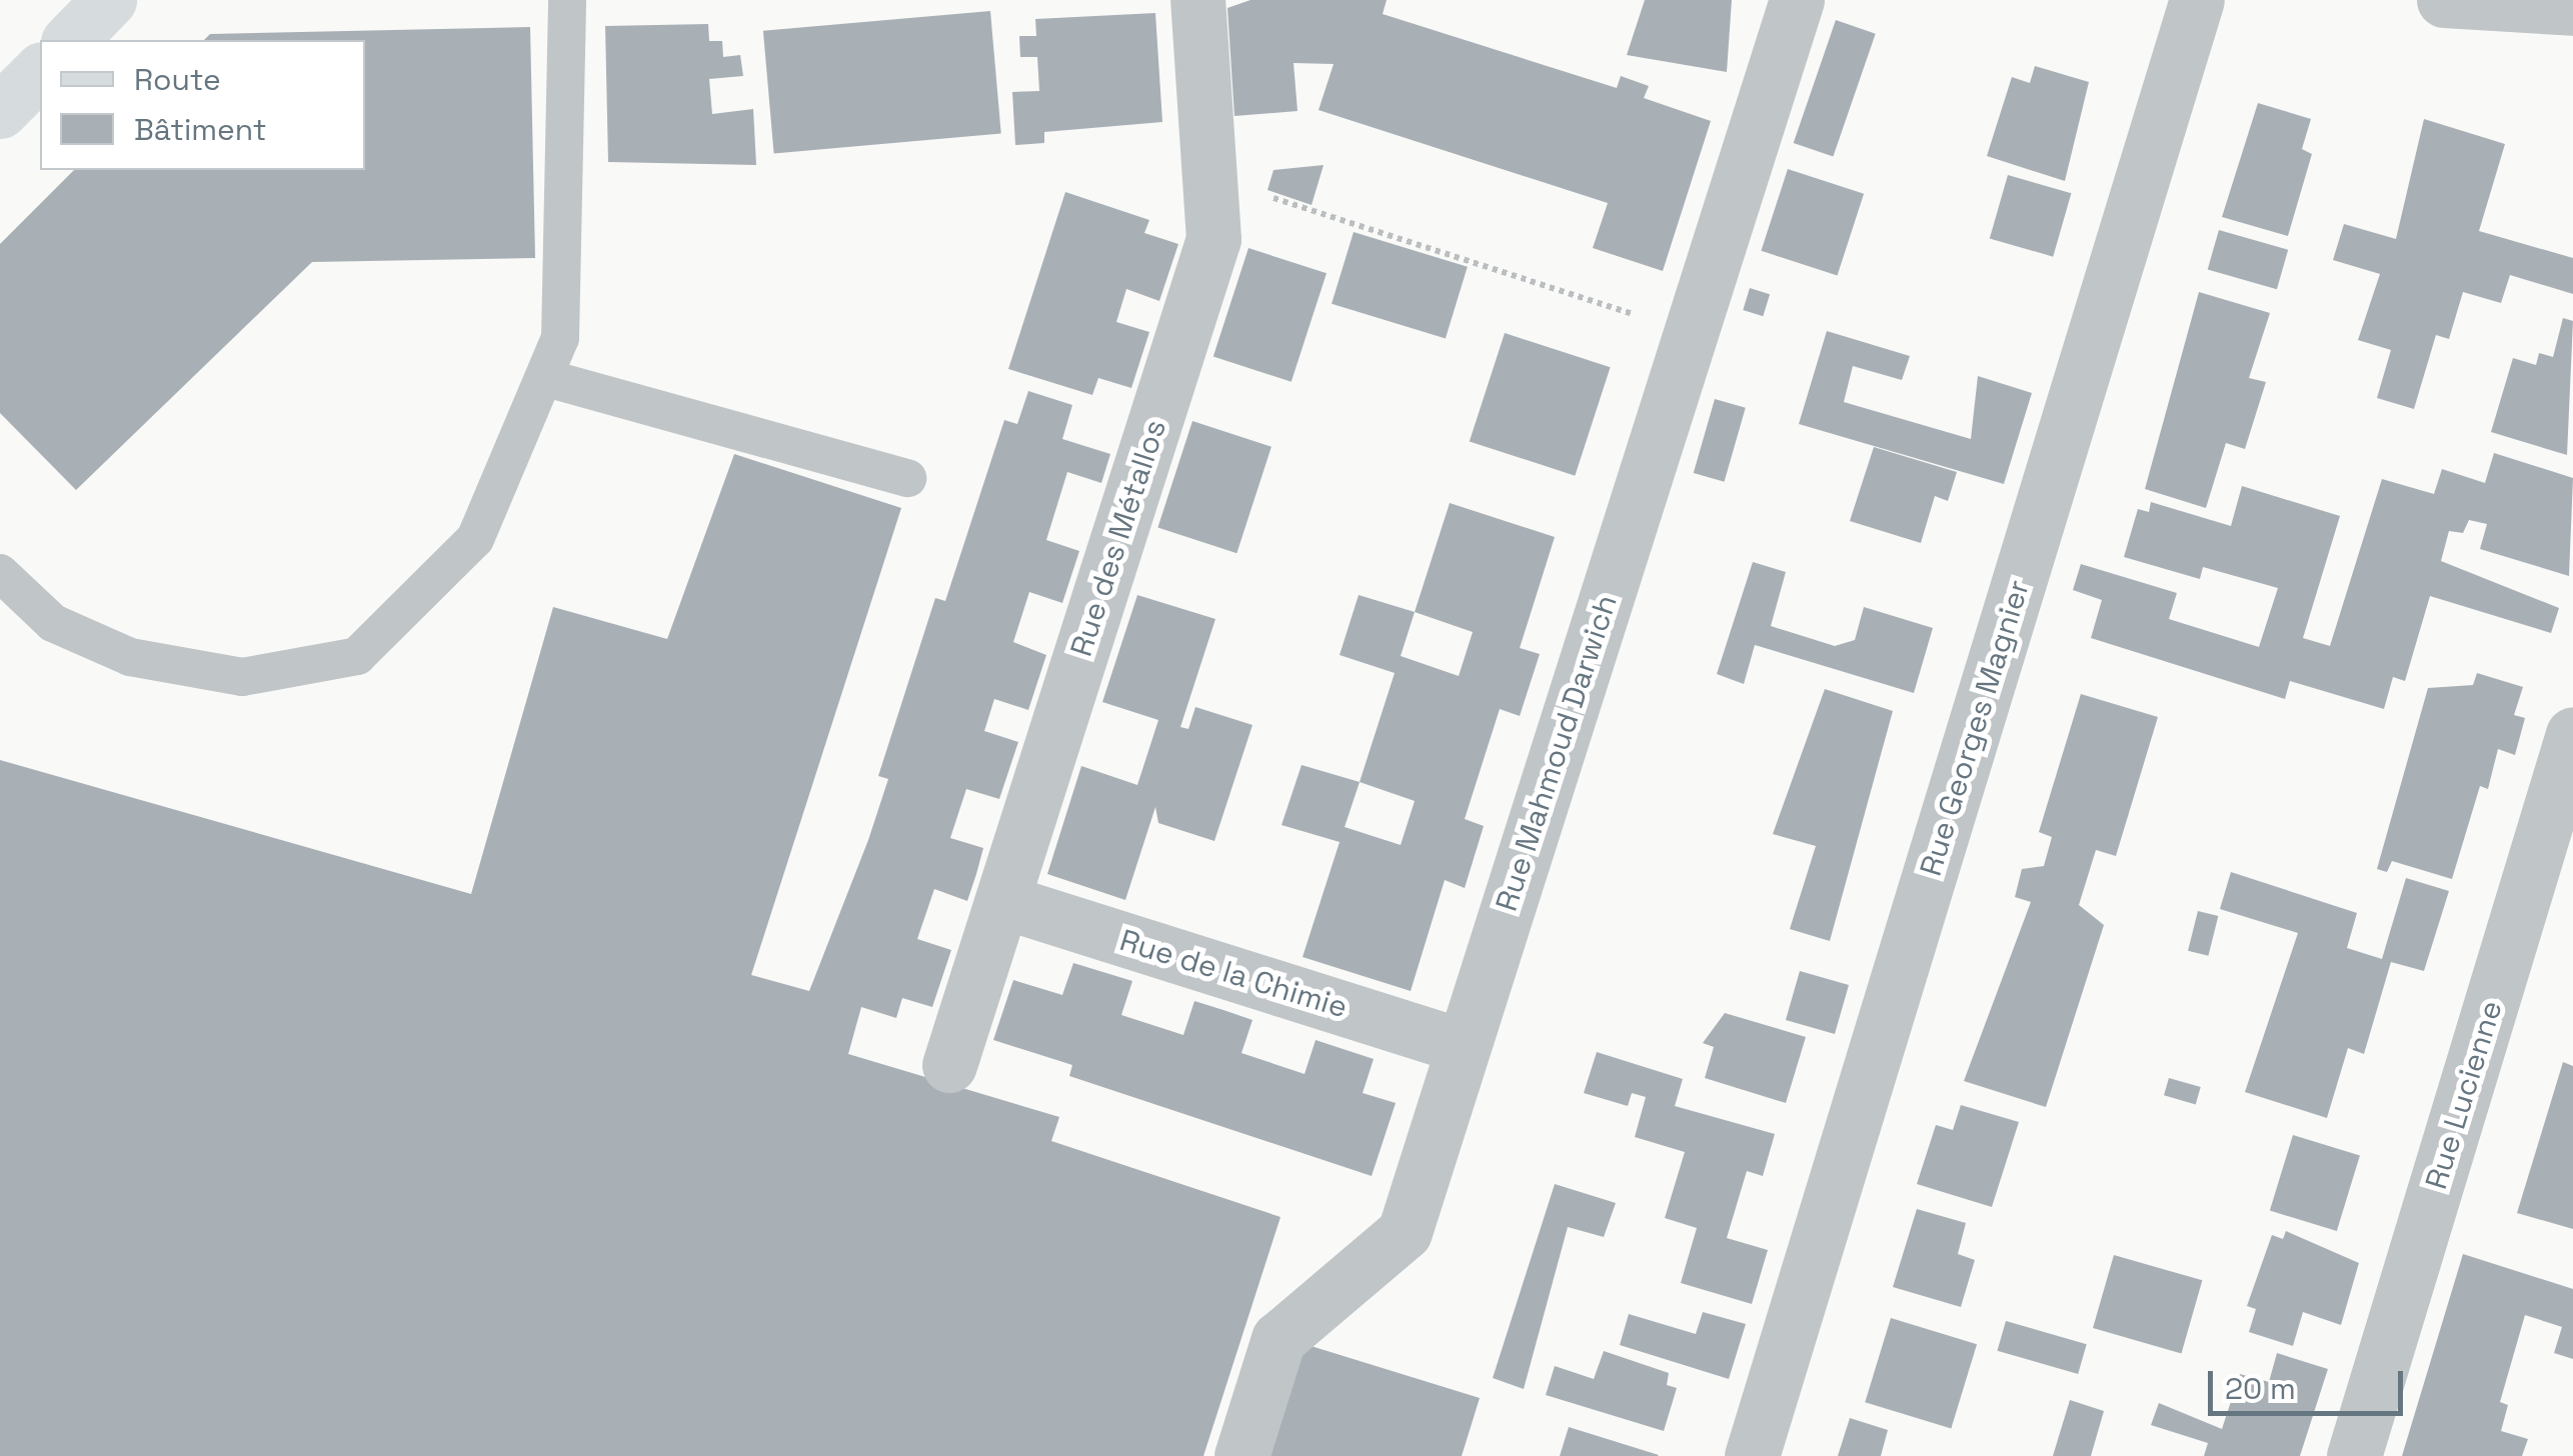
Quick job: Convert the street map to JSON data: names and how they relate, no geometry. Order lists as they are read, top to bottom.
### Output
{
  "streets": {
    "street": [
      "Rue des Métallos",
      "Rue Georges Magnier",
      "Rue Mahmoud Darwich",
      "Rue de la Chimie",
      "Rue Lucienne"
    ]
  },
  "crossings": [
    ["Rue des Métallos", "Rue de la Chimie"],
    ["Rue Mahmoud Darwich", "Rue de la Chimie"]
  ],
  "legend": ["Route", "Bâtiment"],
  "scale_bar": "20 m"
}
